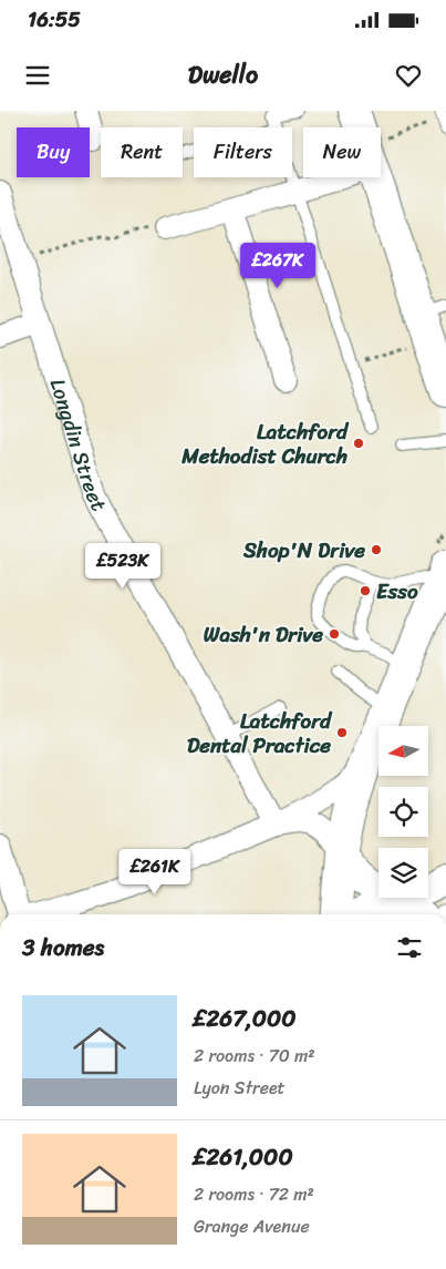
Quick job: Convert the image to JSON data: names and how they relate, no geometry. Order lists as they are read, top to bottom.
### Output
{
  "streets": {
    "street": ["Longdin Street"]
  },
  "places": [
    "Latchford Methodist Church",
    "Shop'N Drive",
    "Esso",
    "Wash'n Drive",
    "Latchford Dental Practice"
  ],
  "north": "left",
  "page": {
    "status": "16:55",
    "header": "Dwello",
    "chip": [
      "Buy",
      "Rent",
      "Filters",
      "New"
    ],
    "price": ["£267K", "£523K", "£261K"],
    "heading": "3 homes",
    "list": [
      {
        "name": "£267,000",
        "note": "2 rooms · 70 m² · Lyon Street"
      },
      {
        "name": "£261,000",
        "note": "2 rooms · 72 m² · Grange Avenue"
      }
    ]
  }
}
